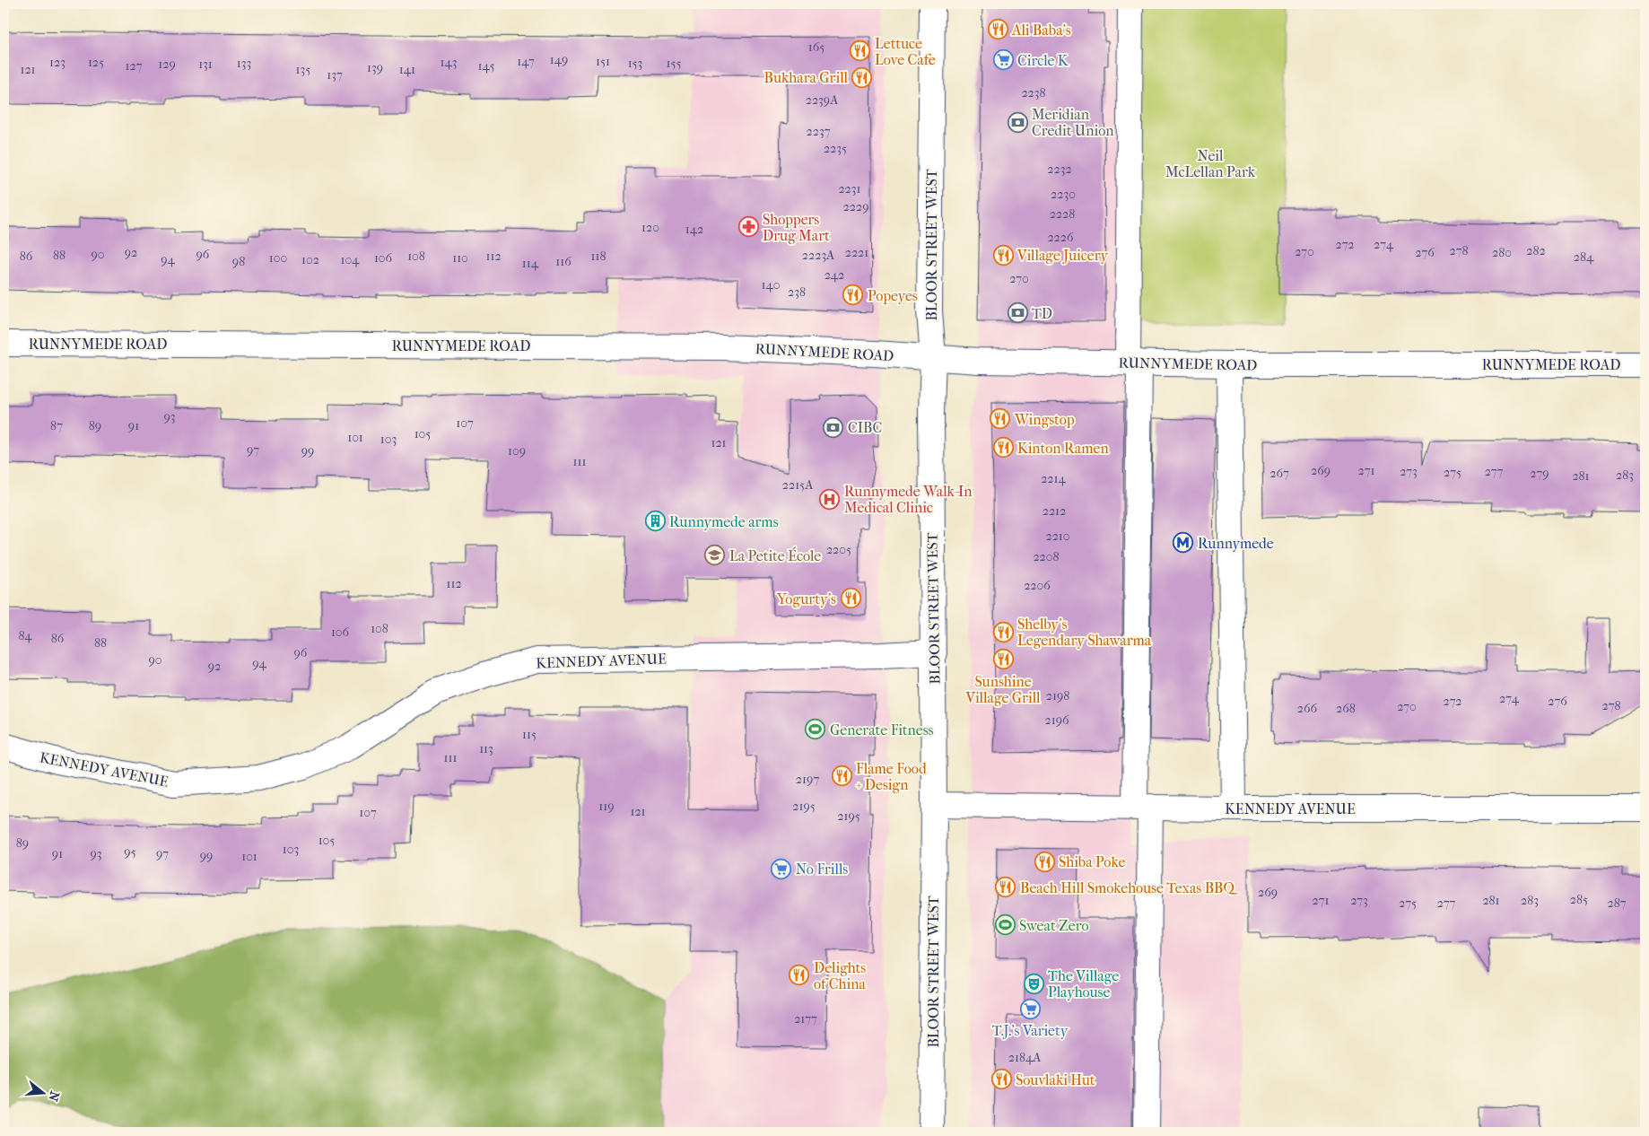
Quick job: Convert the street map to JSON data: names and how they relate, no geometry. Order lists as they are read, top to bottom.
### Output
{
  "streets": {
    "street": ["BLOOR STREET WEST", "RUNNYMEDE ROAD", "KENNEDY AVENUE"]
  },
  "crossings": [
    ["BLOOR STREET WEST", "RUNNYMEDE ROAD"],
    ["BLOOR STREET WEST", "KENNEDY AVENUE"]
  ],
  "parks": ["Neil McLellan Park"],
  "places": {
    "restaurant": [
      "Ali Baba's",
      "Lettuce Love Cafe",
      "Bukhara Grill",
      "Village Juicery",
      "Popeyes",
      "Wingstop",
      "Kinton Ramen",
      "Yogurty's",
      "Shelby’s Legendary Shawarma",
      "Sunshine Village Grill",
      "Flame Food + Design",
      "Shiba Poke",
      "Beach Hill Smokehouse Texas BBQ",
      "Delights of China",
      "Souvlaki Hut"
    ],
    "supermarket": ["Circle K", "No Frills", "T.J.'s Variety"],
    "bank": ["Meridian Credit Union", "TD", "CIBC"],
    "pharmacy": ["Shoppers Drug Mart"],
    "hospital": ["Runnymede Walk-In Medical Clinic"],
    "building": ["Runnymede arms"],
    "metro station": ["Runnymede"],
    "school or university": ["La Petite École"],
    "sports": ["Generate Fitness", "Sweat Zero"],
    "theatre": ["The Village Playhouse"]
  },
  "house_numbers": [
    "165",
    "149",
    "147",
    "151",
    "123",
    "125",
    "143",
    "133",
    "153",
    "155",
    "129",
    "131",
    "127",
    "145",
    "139",
    "121",
    "135",
    "141",
    "137",
    "2238",
    "2239A",
    "2237",
    "2235",
    "2232",
    "2231",
    "2230",
    "2229",
    "2228",
    "120",
    "142",
    "2226",
    "272",
    "274",
    "278",
    "282",
    "270",
    "92",
    "2221",
    "276",
    "280",
    "90",
    "96",
    "88",
    "2223A",
    "86",
    "108",
    "112",
    "118",
    "284",
    "100",
    "106",
    "110",
    "94",
    "102",
    "104",
    "98",
    "116",
    "114",
    "242",
    "270",
    "140",
    "238",
    "93",
    "107",
    "87",
    "89",
    "91",
    "105",
    "101",
    "103",
    "121",
    "97",
    "99",
    "109",
    "111",
    "269",
    "271",
    "273",
    "277",
    "275",
    "267",
    "279",
    "283",
    "281",
    "2214",
    "2215A",
    "2212",
    "2210",
    "2205",
    "2208",
    "112",
    "2206",
    "108",
    "106",
    "84",
    "86",
    "88",
    "96",
    "90",
    "94",
    "92",
    "2198",
    "274",
    "272",
    "276",
    "278",
    "270",
    "266",
    "268",
    "2196",
    "115",
    "113",
    "111",
    "2197",
    "119",
    "2195",
    "121",
    "107",
    "2195",
    "105",
    "89",
    "103",
    "95",
    "91",
    "93",
    "97",
    "99",
    "101",
    "269",
    "285",
    "271",
    "273",
    "281",
    "283",
    "275",
    "277",
    "287",
    "2177",
    "2184A"
  ],
  "north": "right"
}
